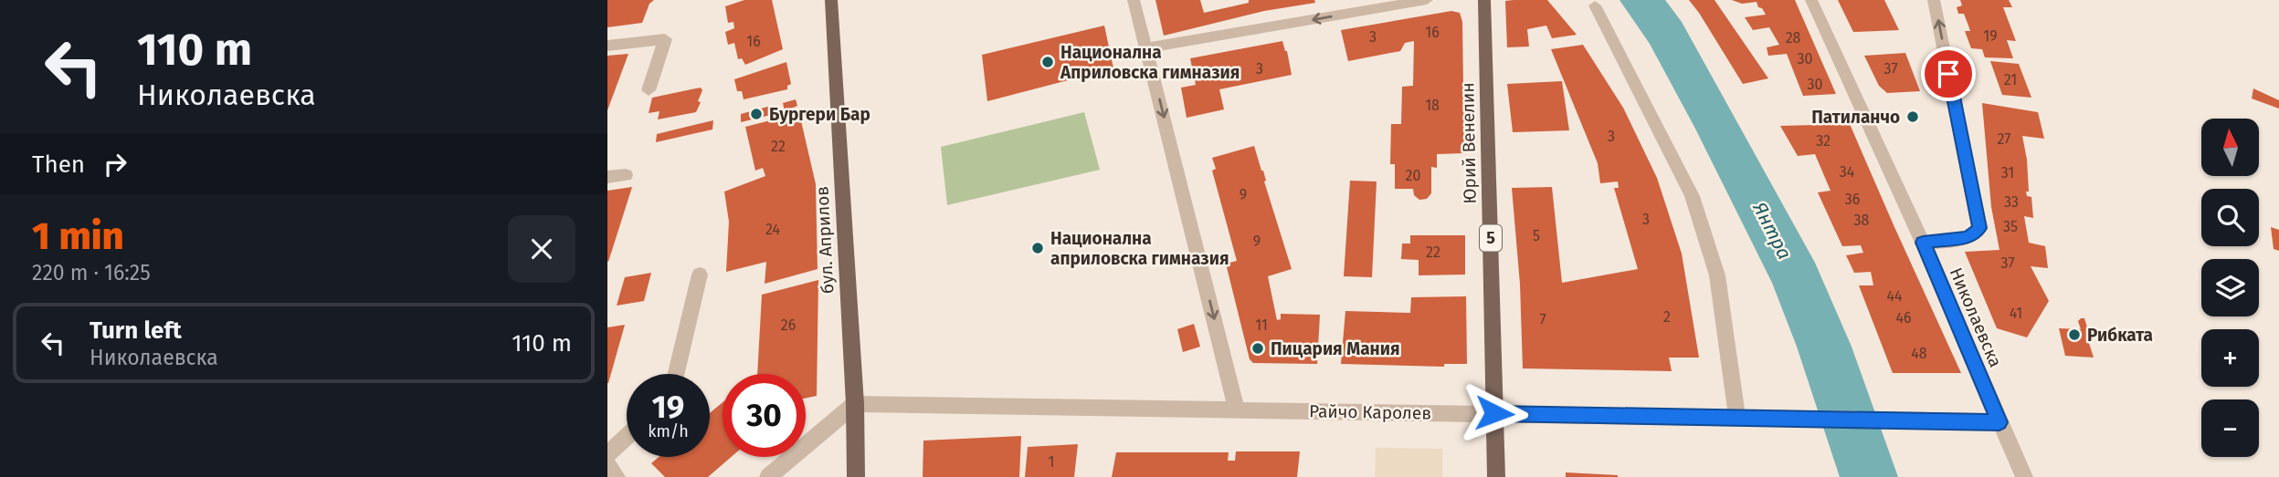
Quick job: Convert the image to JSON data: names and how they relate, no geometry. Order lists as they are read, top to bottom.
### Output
{
  "streets": {
    "main road": ["Юрий Венелин", "5", "бул. Априлов"],
    "street": ["Николаевска", "Райчо Каролев"]
  },
  "crossings": [
    ["Юрий Венелин", "Райчо Каролев"],
    ["бул. Априлов", "Райчо Каролев"],
    ["Николаевска", "Райчо Каролев"]
  ],
  "water": ["Янтра"],
  "places": [
    "Национална Априловска гимназия",
    "Бургери Бар",
    "Патиланчо",
    "Национална априловска гимназия",
    "Рибката",
    "Пицария Мания"
  ],
  "house_numbers": [
    "16",
    "19",
    "3",
    "28",
    "16",
    "30",
    "3",
    "37",
    "21",
    "30",
    "18",
    "3",
    "27",
    "32",
    "22",
    "34",
    "31",
    "20",
    "9",
    "36",
    "33",
    "3",
    "38",
    "35",
    "24",
    "5",
    "9",
    "22",
    "37",
    "44",
    "41",
    "2",
    "46",
    "7",
    "26",
    "11",
    "48",
    "1"
  ],
  "north": "top",
  "page": {
    "turn": ["110 m", "Николаевска"],
    "map_buttons": ["+", "−"],
    "then": "Then",
    "heading": ["1 min", "220 m · 16:25"],
    "list": [
      {
        "name": "Turn left",
        "note": "Николаевска",
        "value": "110 m"
      }
    ],
    "speed": "19 km/h",
    "limit": "30"
  }
}
